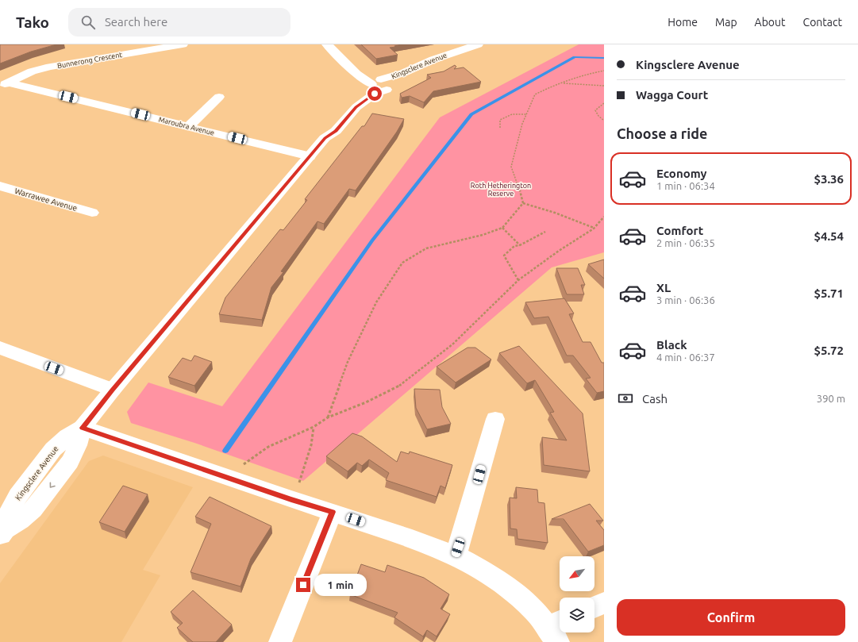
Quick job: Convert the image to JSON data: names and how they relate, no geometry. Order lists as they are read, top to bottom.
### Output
{
  "streets": {
    "street": [
      "Bunnerong Crescent",
      "Kingsclere Avenue",
      "Maroubra Avenue",
      "Warrawee Avenue"
    ]
  },
  "crossings": [
    ["Bunnerong Crescent", "Maroubra Avenue"],
    ["Kingsclere Avenue", "Maroubra Avenue"]
  ],
  "parks": ["Roth Hetherington Reserve"],
  "north": "bottom left",
  "page": {
    "header": "Tako",
    "search": "Search here",
    "nav": [
      "Home",
      "Map",
      "About",
      "Contact"
    ],
    "banner": ["Kingsclere Avenue", "Wagga Court"],
    "heading": "Choose a ride",
    "list": [
      {
        "name": "Economy",
        "note": "1 min · 06:34",
        "value": "$3.36"
      },
      {
        "name": "Comfort",
        "note": "2 min · 06:35",
        "value": "$4.54"
      },
      {
        "name": "XL",
        "note": "3 min · 06:36",
        "value": "$5.71"
      },
      {
        "name": "Black",
        "note": "4 min · 06:37",
        "value": "$5.72"
      }
    ],
    "pay": ["Cash", "390 m"],
    "bubble": "1 min",
    "buttons": "Confirm"
  }
}
